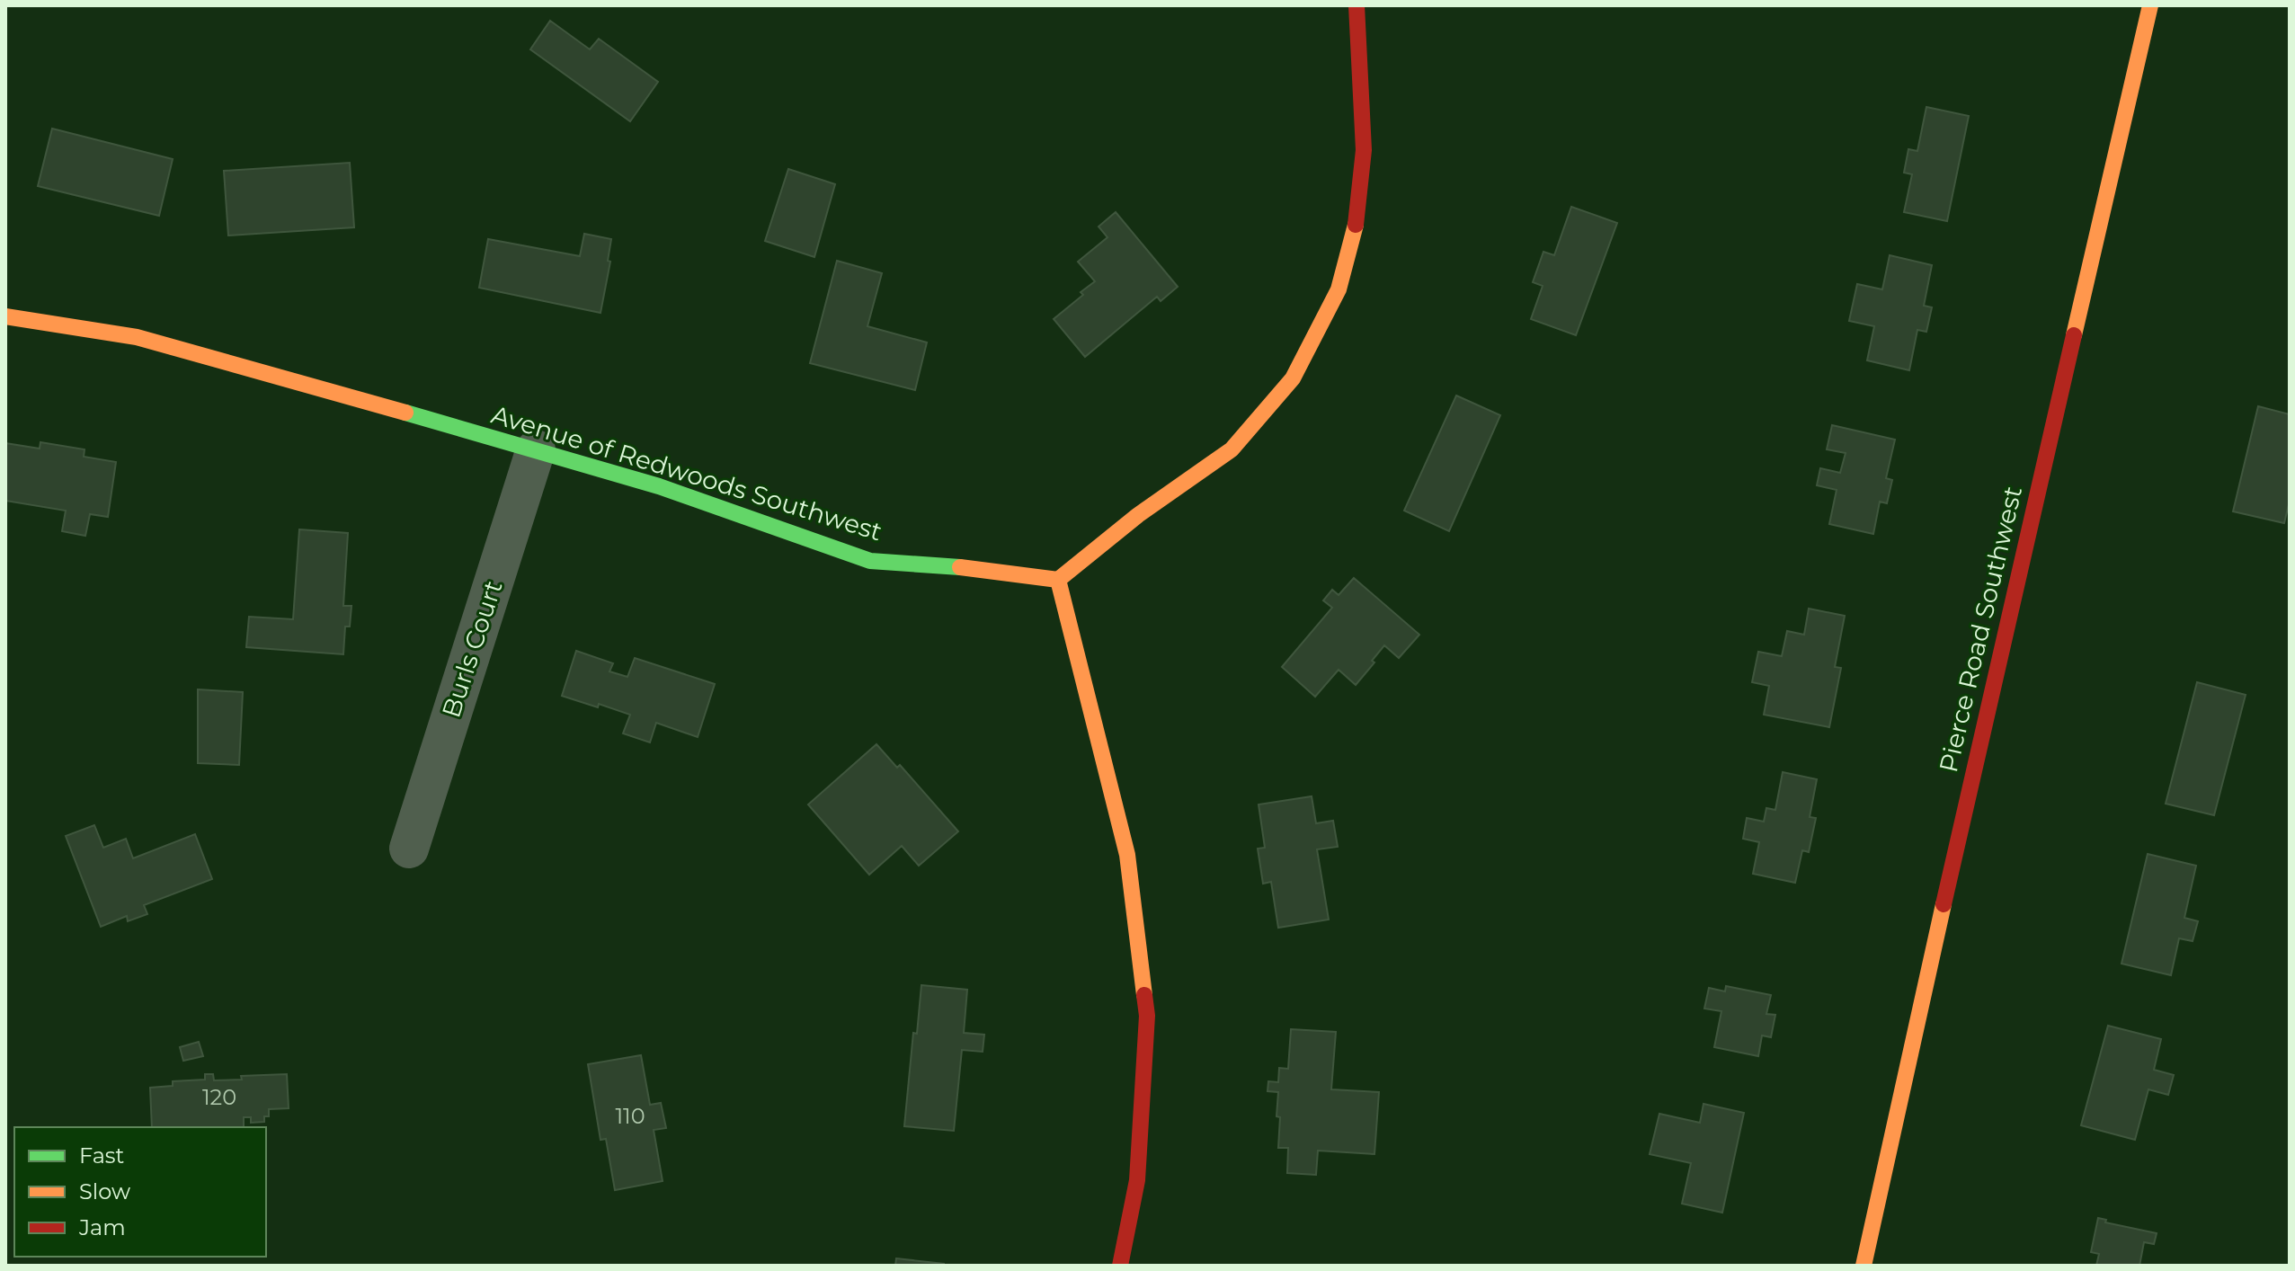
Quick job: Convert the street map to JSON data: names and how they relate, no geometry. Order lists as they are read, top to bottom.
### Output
{
  "streets": {
    "street": ["Avenue of Redwoods Southwest", "Pierce Road Southwest", "Burls Court"]
  },
  "crossings": [
    ["Avenue of Redwoods Southwest", "Burls Court"]
  ],
  "house_numbers": ["120", "110"],
  "legend": ["Fast", "Slow", "Jam"]
}
